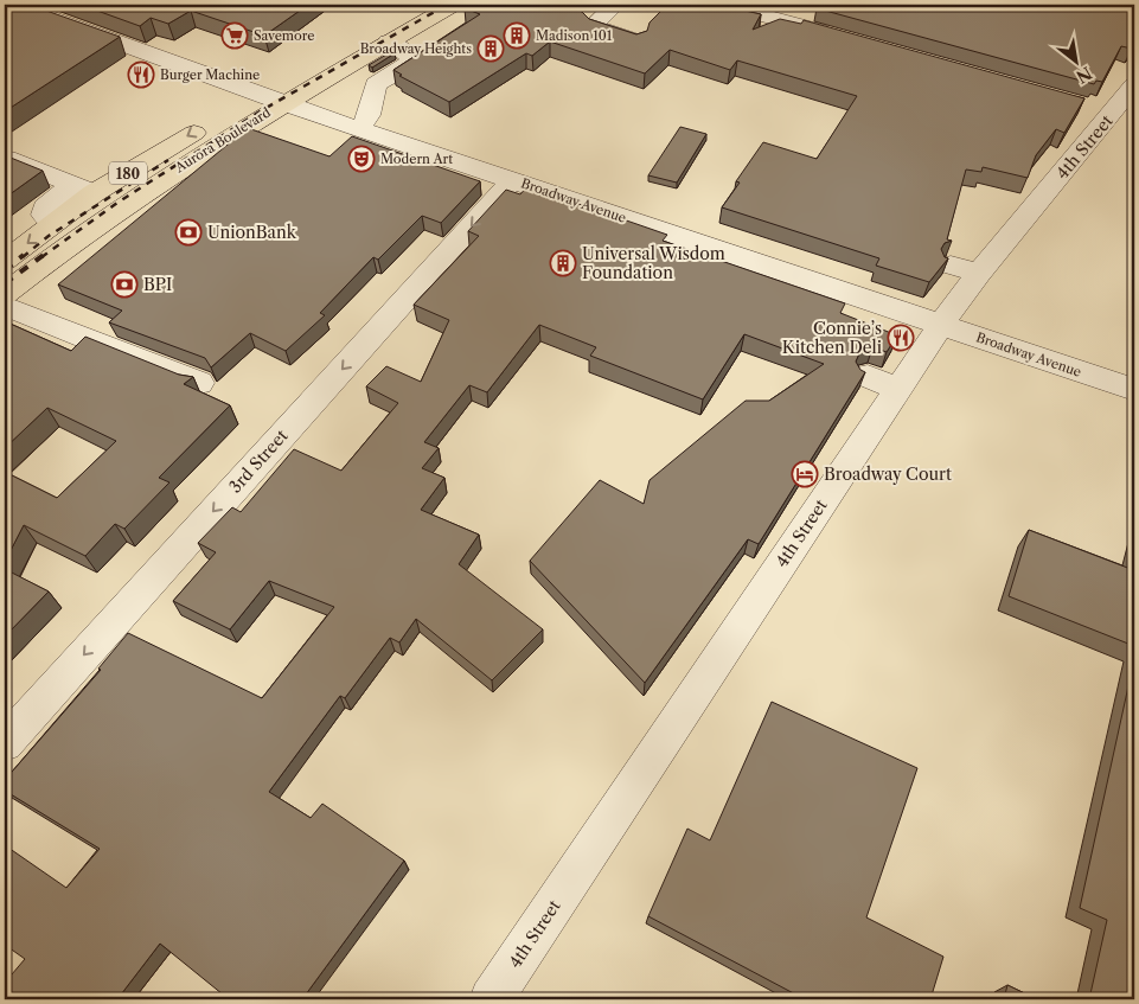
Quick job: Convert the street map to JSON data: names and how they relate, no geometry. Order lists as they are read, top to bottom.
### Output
{
  "streets": {
    "main road": ["Aurora Boulevard", "180"],
    "street": ["4th Street", "Broadway Avenue", "3rd Street"]
  },
  "crossings": [
    ["Aurora Boulevard", "Broadway Avenue"],
    ["4th Street", "Broadway Avenue"],
    ["Broadway Avenue", "3rd Street"]
  ],
  "one_way": ["3rd Street"],
  "places": {
    "supermarket": ["Savemore"],
    "building": ["Madison 101", "Broadway Heights", "Universal Wisdom Foundation"],
    "restaurant": ["Burger Machine", "Connie’s Kitchen Deli"],
    "theatre": ["Modern Art"],
    "bank": ["UnionBank", "BPI"],
    "hotel": ["Broadway Court"]
  },
  "north": "bottom right"
}
